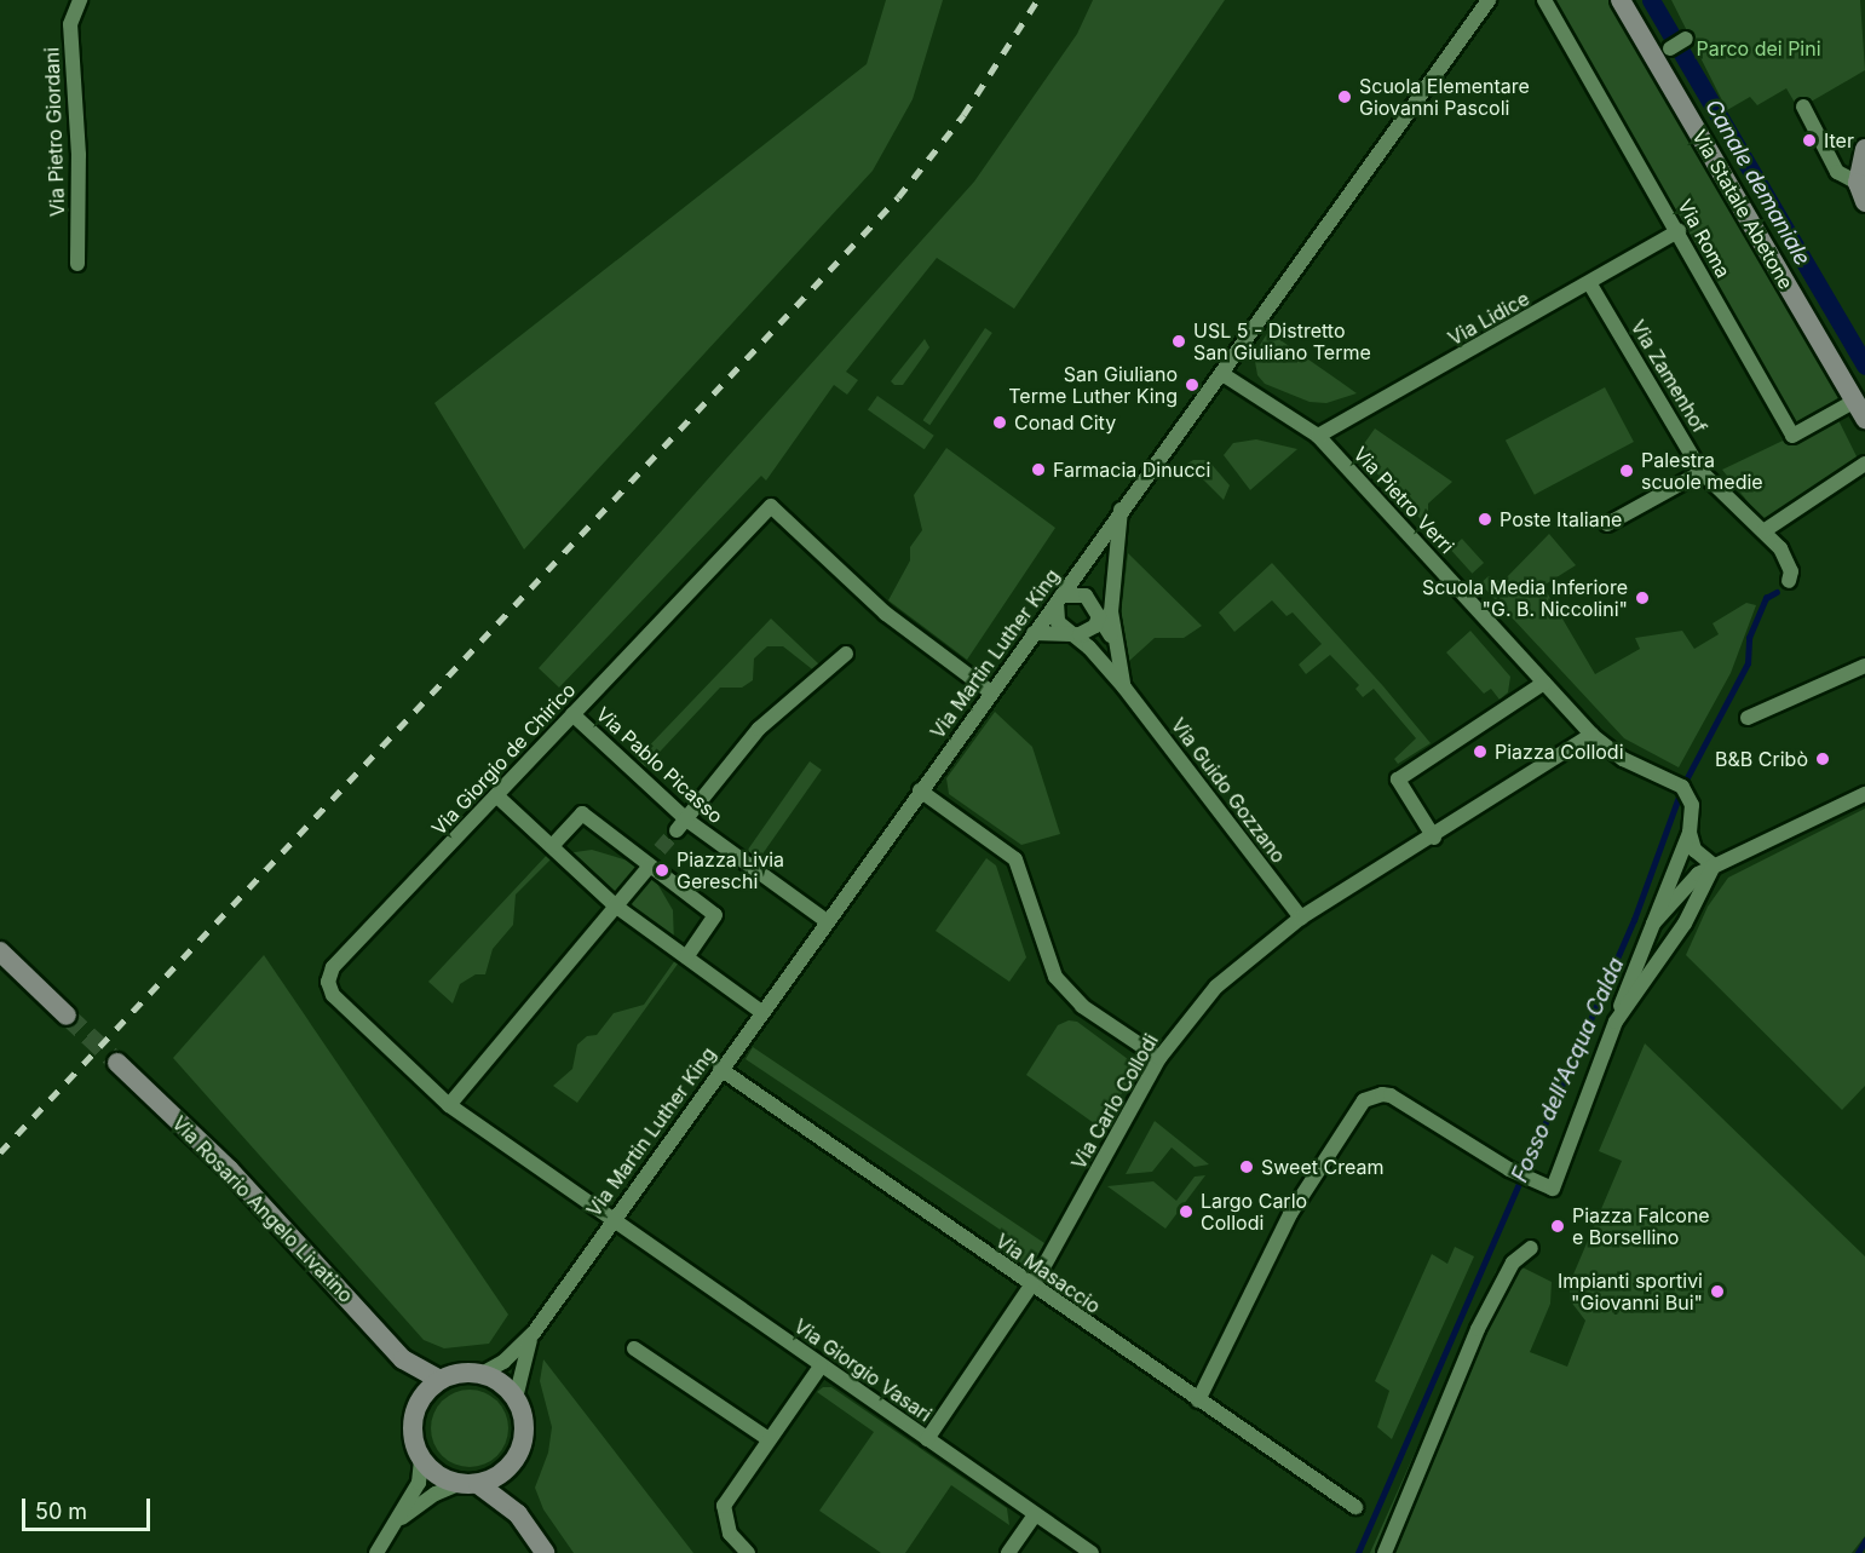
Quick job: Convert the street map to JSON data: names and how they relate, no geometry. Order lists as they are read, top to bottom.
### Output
{
  "streets": {
    "street": [
      "Via Pietro Giordani",
      "Via Statale Abetone",
      "Via Roma",
      "Via Lidice",
      "Via Zamenhof",
      "Via Pietro Verri",
      "Via Martin Luther King",
      "Via Giorgio de Chirico",
      "Via Pablo Picasso",
      "Via Guido Gozzano",
      "Via Carlo Collodi",
      "Via Rosario Angelo Livatino",
      "Via Masaccio",
      "Via Giorgio Vasari"
    ]
  },
  "crossings": [
    ["Via Statale Abetone", "Via Roma"],
    ["Via Roma", "Via Lidice"],
    ["Via Lidice", "Via Zamenhof"],
    ["Via Lidice", "Via Pietro Verri"],
    ["Via Pietro Verri", "Via Martin Luther King"],
    ["Via Pietro Verri", "Via Carlo Collodi"],
    ["Via Martin Luther King", "Via Giorgio de Chirico"],
    ["Via Martin Luther King", "Via Pablo Picasso"],
    ["Via Martin Luther King", "Via Guido Gozzano"],
    ["Via Martin Luther King", "Via Masaccio"],
    ["Via Martin Luther King", "Via Giorgio Vasari"],
    ["Via Giorgio de Chirico", "Via Pablo Picasso"],
    ["Via Giorgio de Chirico", "Via Giorgio Vasari"],
    ["Via Guido Gozzano", "Via Carlo Collodi"],
    ["Via Carlo Collodi", "Via Masaccio"],
    ["Via Carlo Collodi", "Via Giorgio Vasari"]
  ],
  "water": ["Canale demaniale", "Fosso dell'Acqua Calda"],
  "parks": ["Parco dei Pini"],
  "places": [
    "Scuola Elementare Giovanni Pascoli",
    "Iter",
    "USL 5 - Distretto San Giuliano Terme",
    "San Giuliano Terme Luther King",
    "Conad City",
    "Farmacia Dinucci",
    "Palestra scuole medie",
    "Poste Italiane",
    "Scuola Media Inferiore \"G. B. Niccolini\"",
    "Piazza Collodi",
    "B&B Cribò",
    "Piazza Livia Gereschi",
    "Sweet Cream",
    "Largo Carlo Collodi",
    "Piazza Falcone e Borsellino",
    "Impianti sportivi \"Giovanni Bui\""
  ],
  "scale_bar": "50 m"
}
